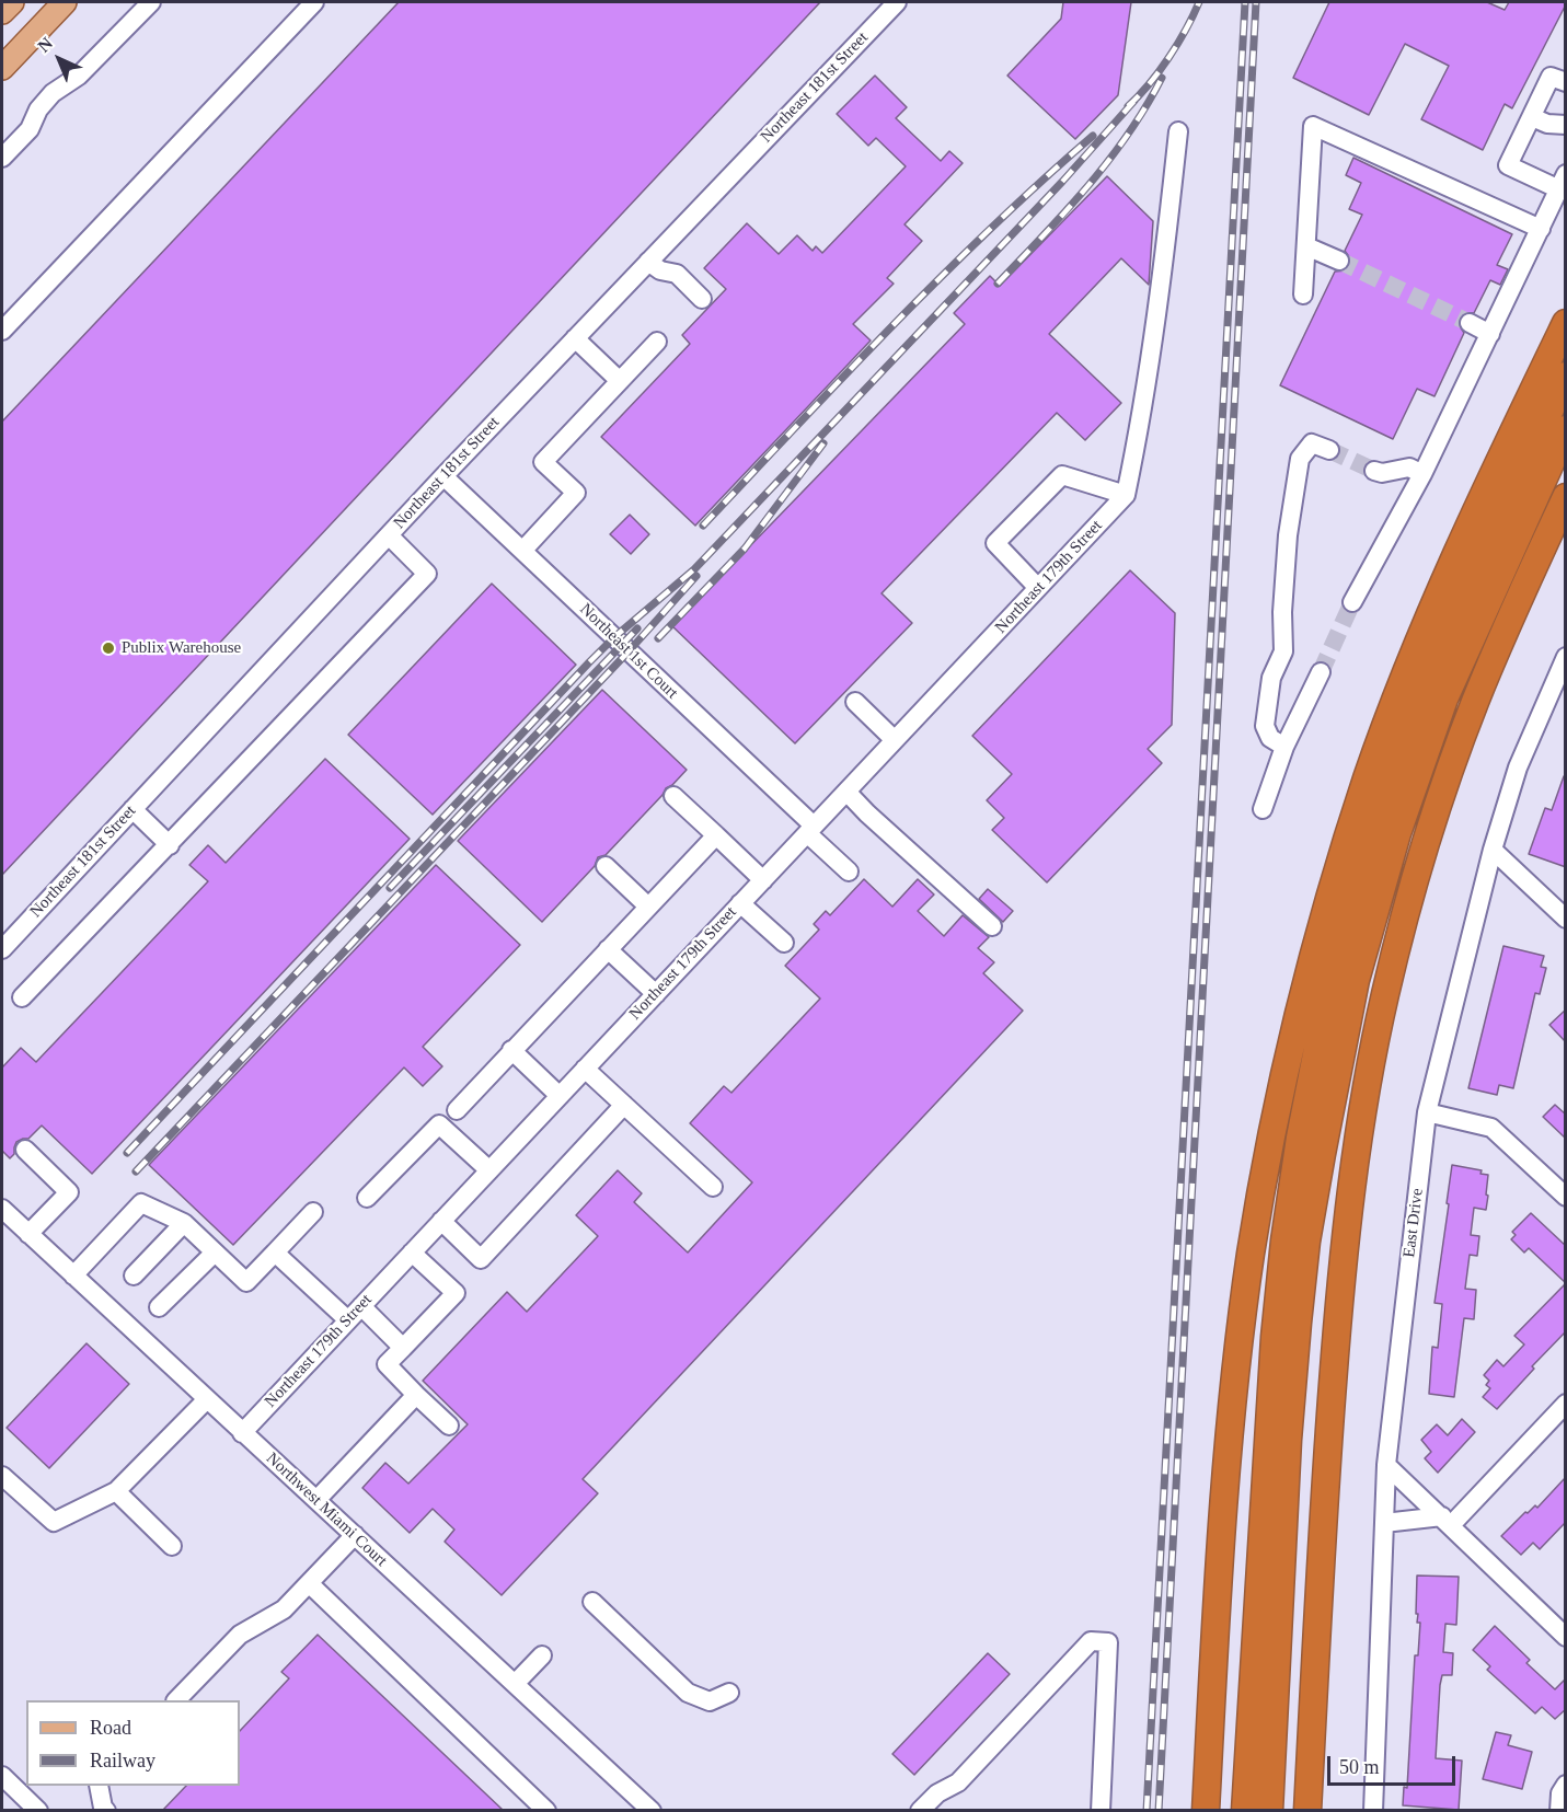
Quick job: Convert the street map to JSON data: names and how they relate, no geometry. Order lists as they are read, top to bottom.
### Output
{
  "streets": {
    "street": [
      "Northeast 181st Street",
      "Northeast 179th Street",
      "Northeast 1st Court",
      "East Drive",
      "Northwest Miami Court"
    ]
  },
  "crossings": [
    ["Northeast 181st Street", "Northeast 1st Court"],
    ["Northeast 179th Street", "Northeast 1st Court"],
    ["Northeast 179th Street", "Northwest Miami Court"]
  ],
  "places": ["Publix Warehouse"],
  "legend": ["Road", "Railway"],
  "scale_bar": "50 m",
  "north": "top left"
}
